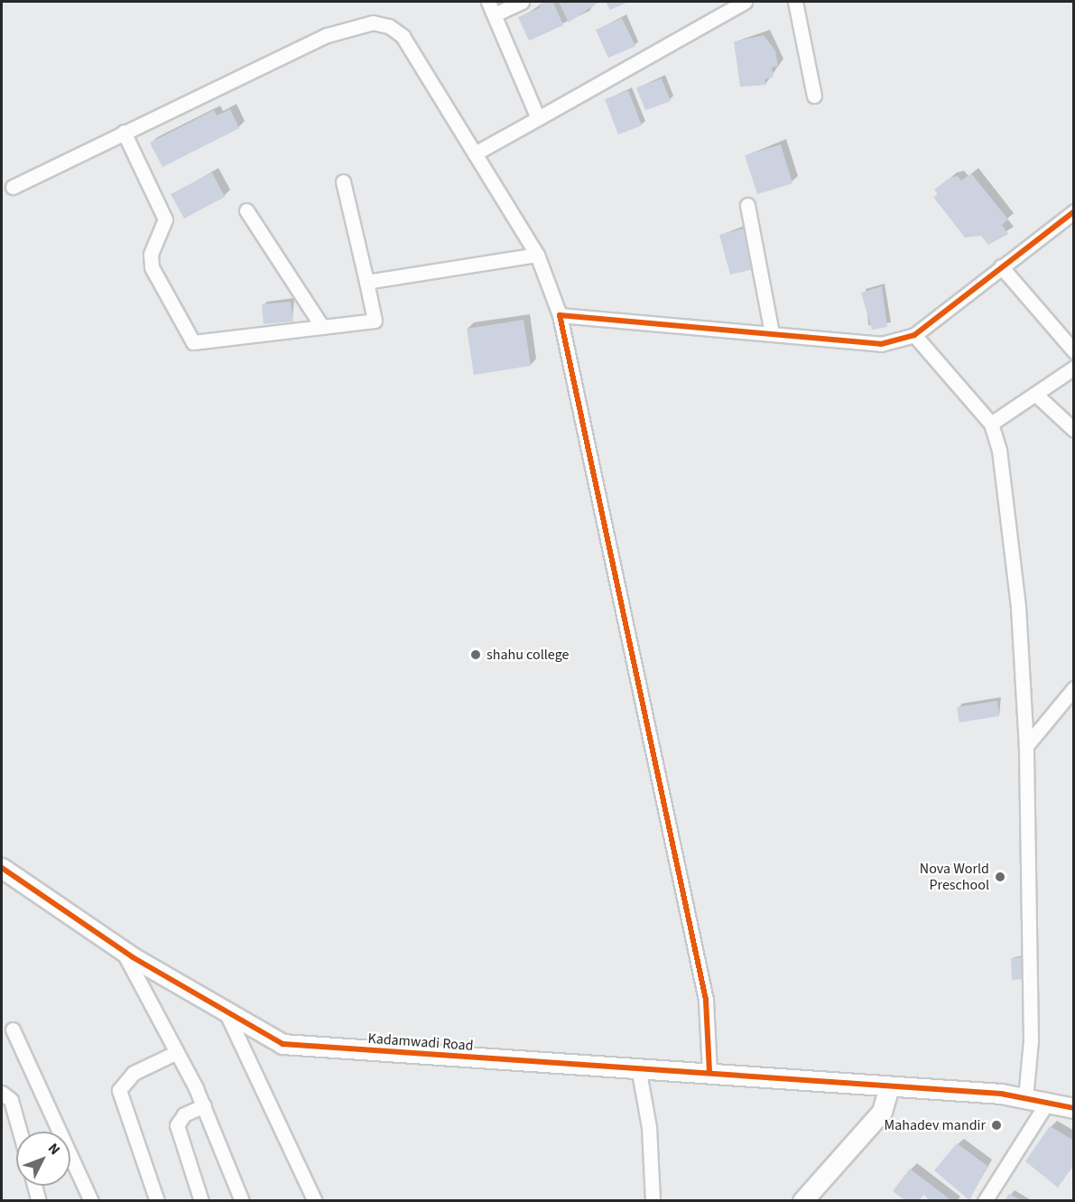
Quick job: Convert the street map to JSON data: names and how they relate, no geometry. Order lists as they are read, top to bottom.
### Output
{
  "streets": {
    "street": ["Kadamwadi Road"]
  },
  "places": ["shahu college", "Nova World Preschool", "Mahadev mandir"],
  "north": "top right"
}
